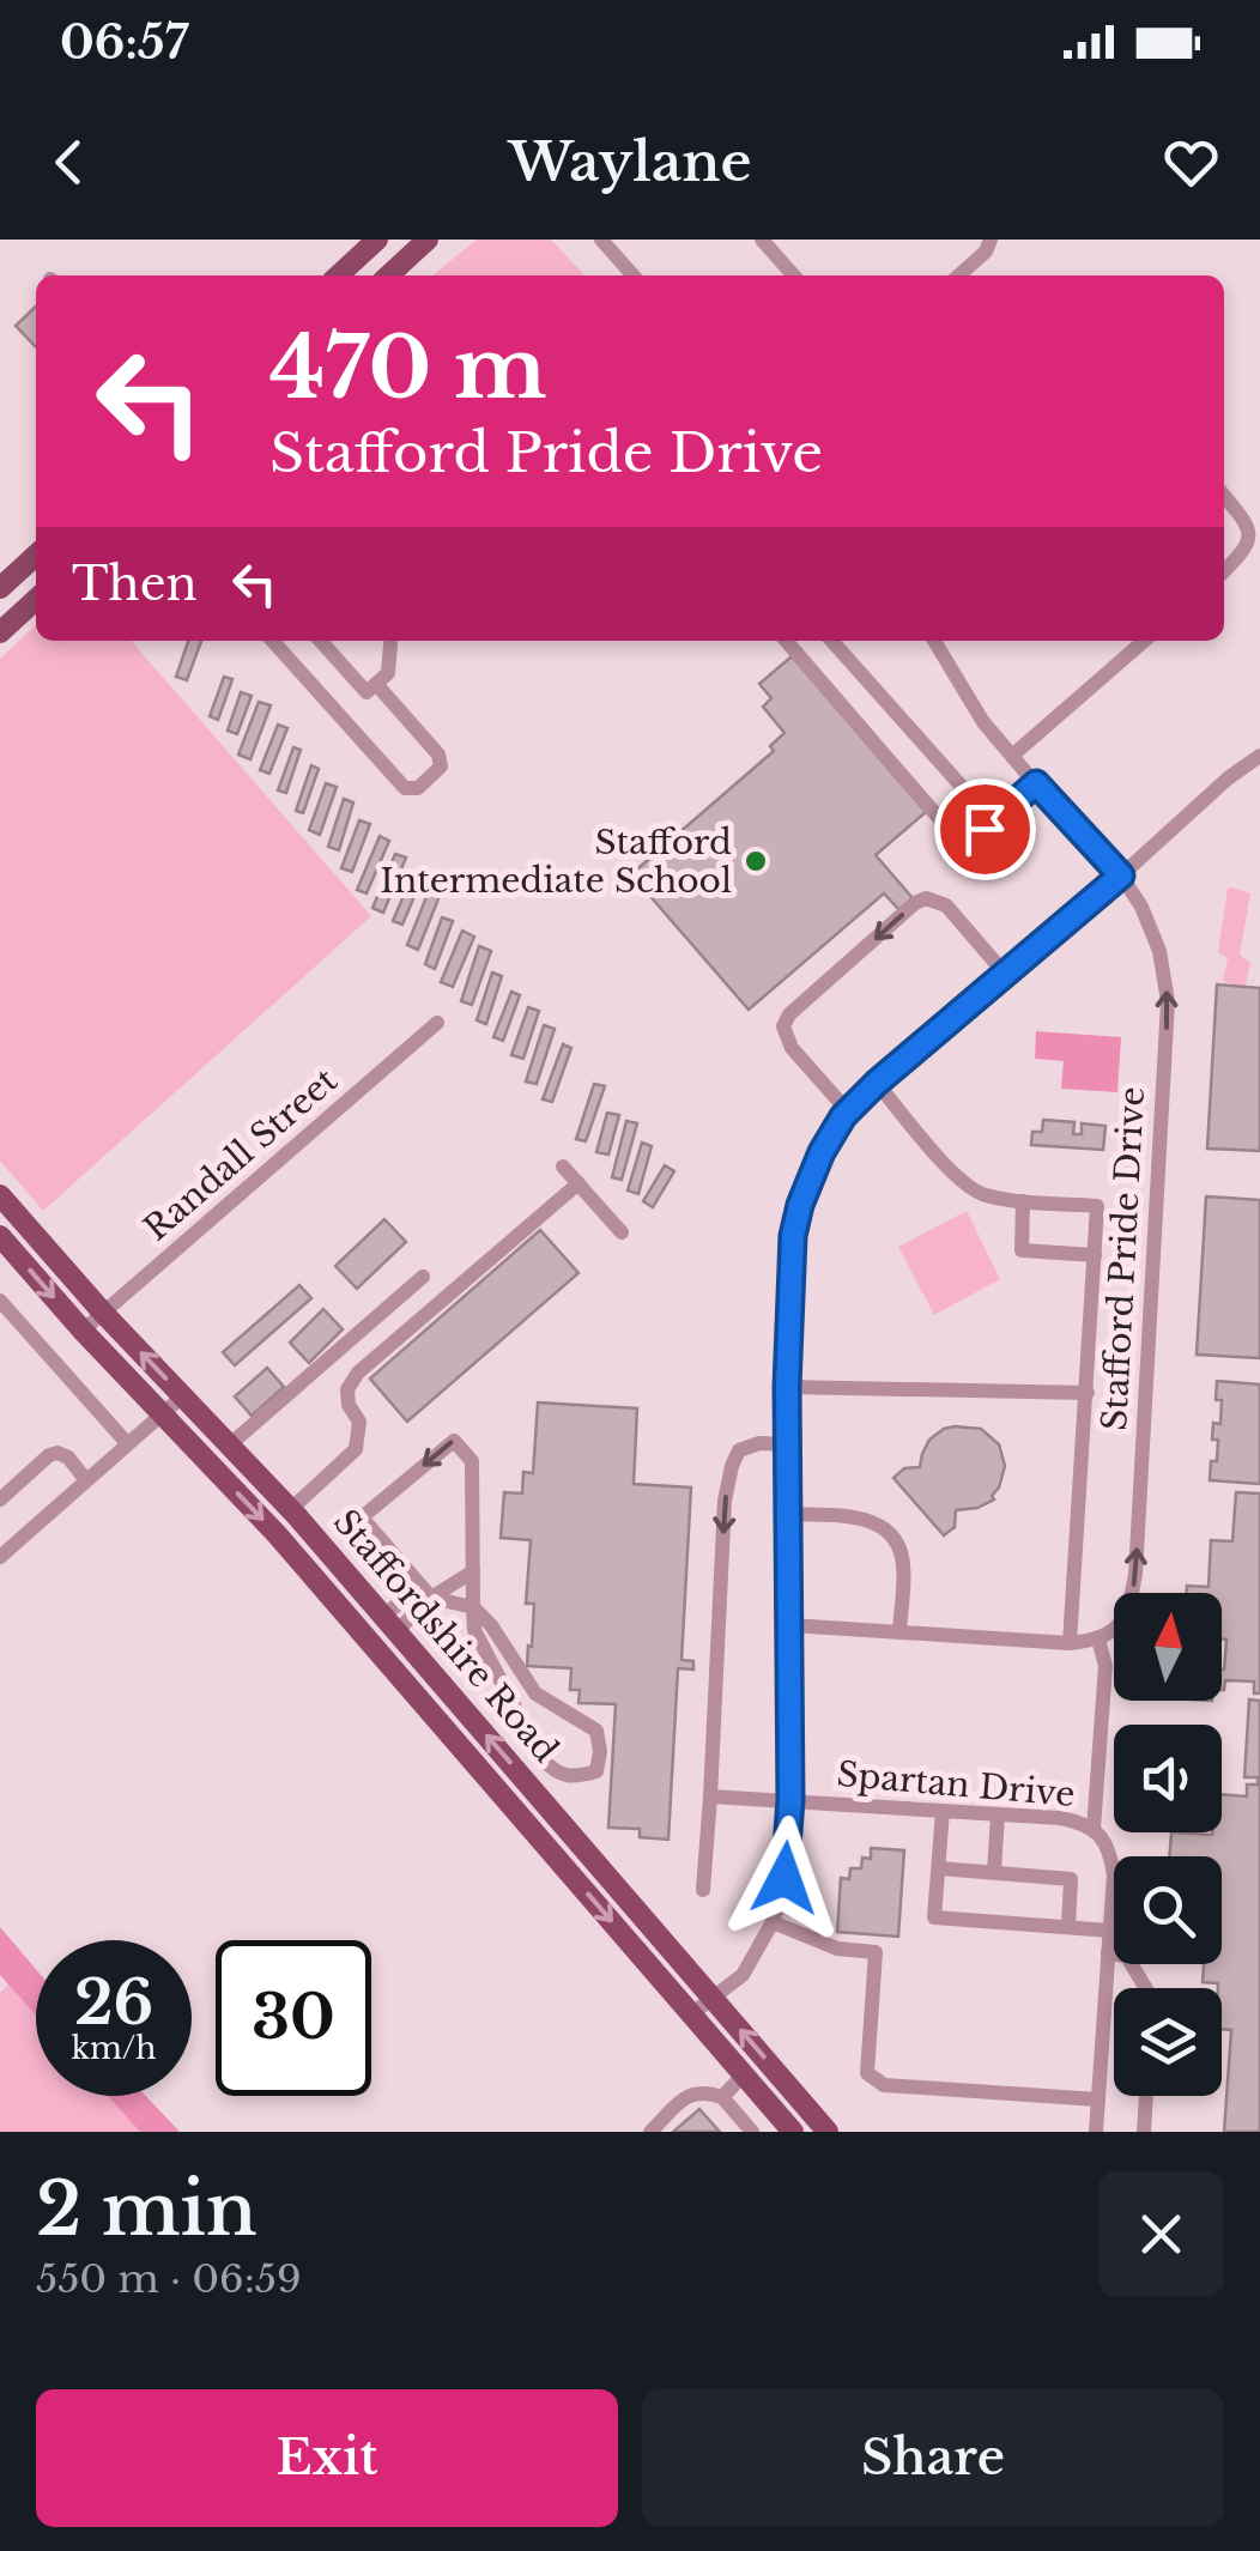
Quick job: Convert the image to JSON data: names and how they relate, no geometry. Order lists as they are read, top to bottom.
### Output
{
  "streets": {
    "main road": ["Staffordshire Road"],
    "street": ["Randall Street", "Stafford Pride Drive", "Spartan Drive"]
  },
  "crossings": [
    ["Randall Street", "Staffordshire Road"]
  ],
  "places": ["Stafford Intermediate School"],
  "north": "top",
  "page": {
    "status": "06:57",
    "header": "Waylane",
    "turn": ["470 m", "Stafford Pride Drive"],
    "then": "Then",
    "speed": "26 km/h",
    "limit": "30",
    "heading": ["2 min", "550 m · 06:59"],
    "buttons": ["Exit", "Share"]
  }
}
